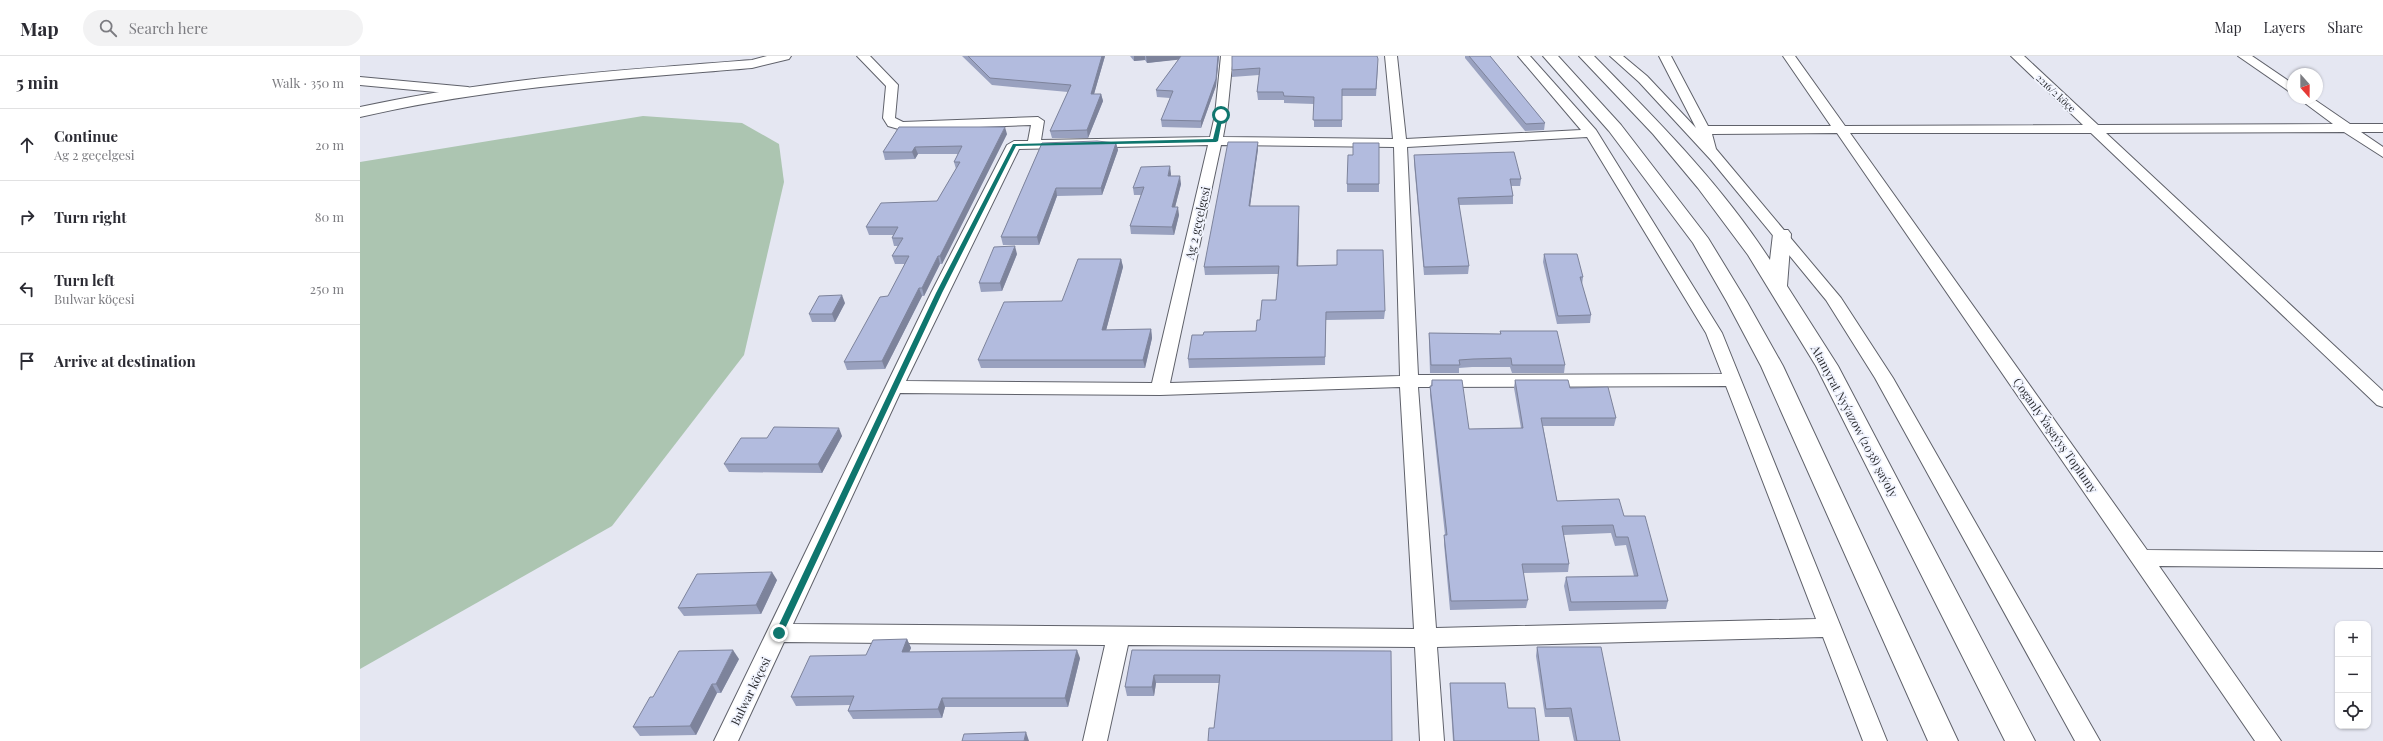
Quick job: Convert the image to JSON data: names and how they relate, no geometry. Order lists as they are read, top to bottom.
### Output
{
  "streets": {
    "main road": ["Atamyrat Nyýazow (2038) şaýoly"],
    "street": [
      "2216/2 köçe",
      "Ag 2 geçelgesi",
      "Çoganly Ýaşaýyş Toplumy",
      "Bulwar köçesi"
    ]
  },
  "north": "bottom",
  "page": {
    "header": "Map",
    "search": "Search here",
    "nav": ["Map", "Layers", "Share"],
    "heading": ["5 min", "Walk · 350 m"],
    "list": [
      ["Continue", "Ag 2 geçelgesi", "20 m"],
      ["Turn right", "80 m"],
      ["Turn left", "Bulwar köçesi", "250 m"],
      "Arrive at destination"
    ],
    "map_buttons": ["+", "−"]
  }
}
